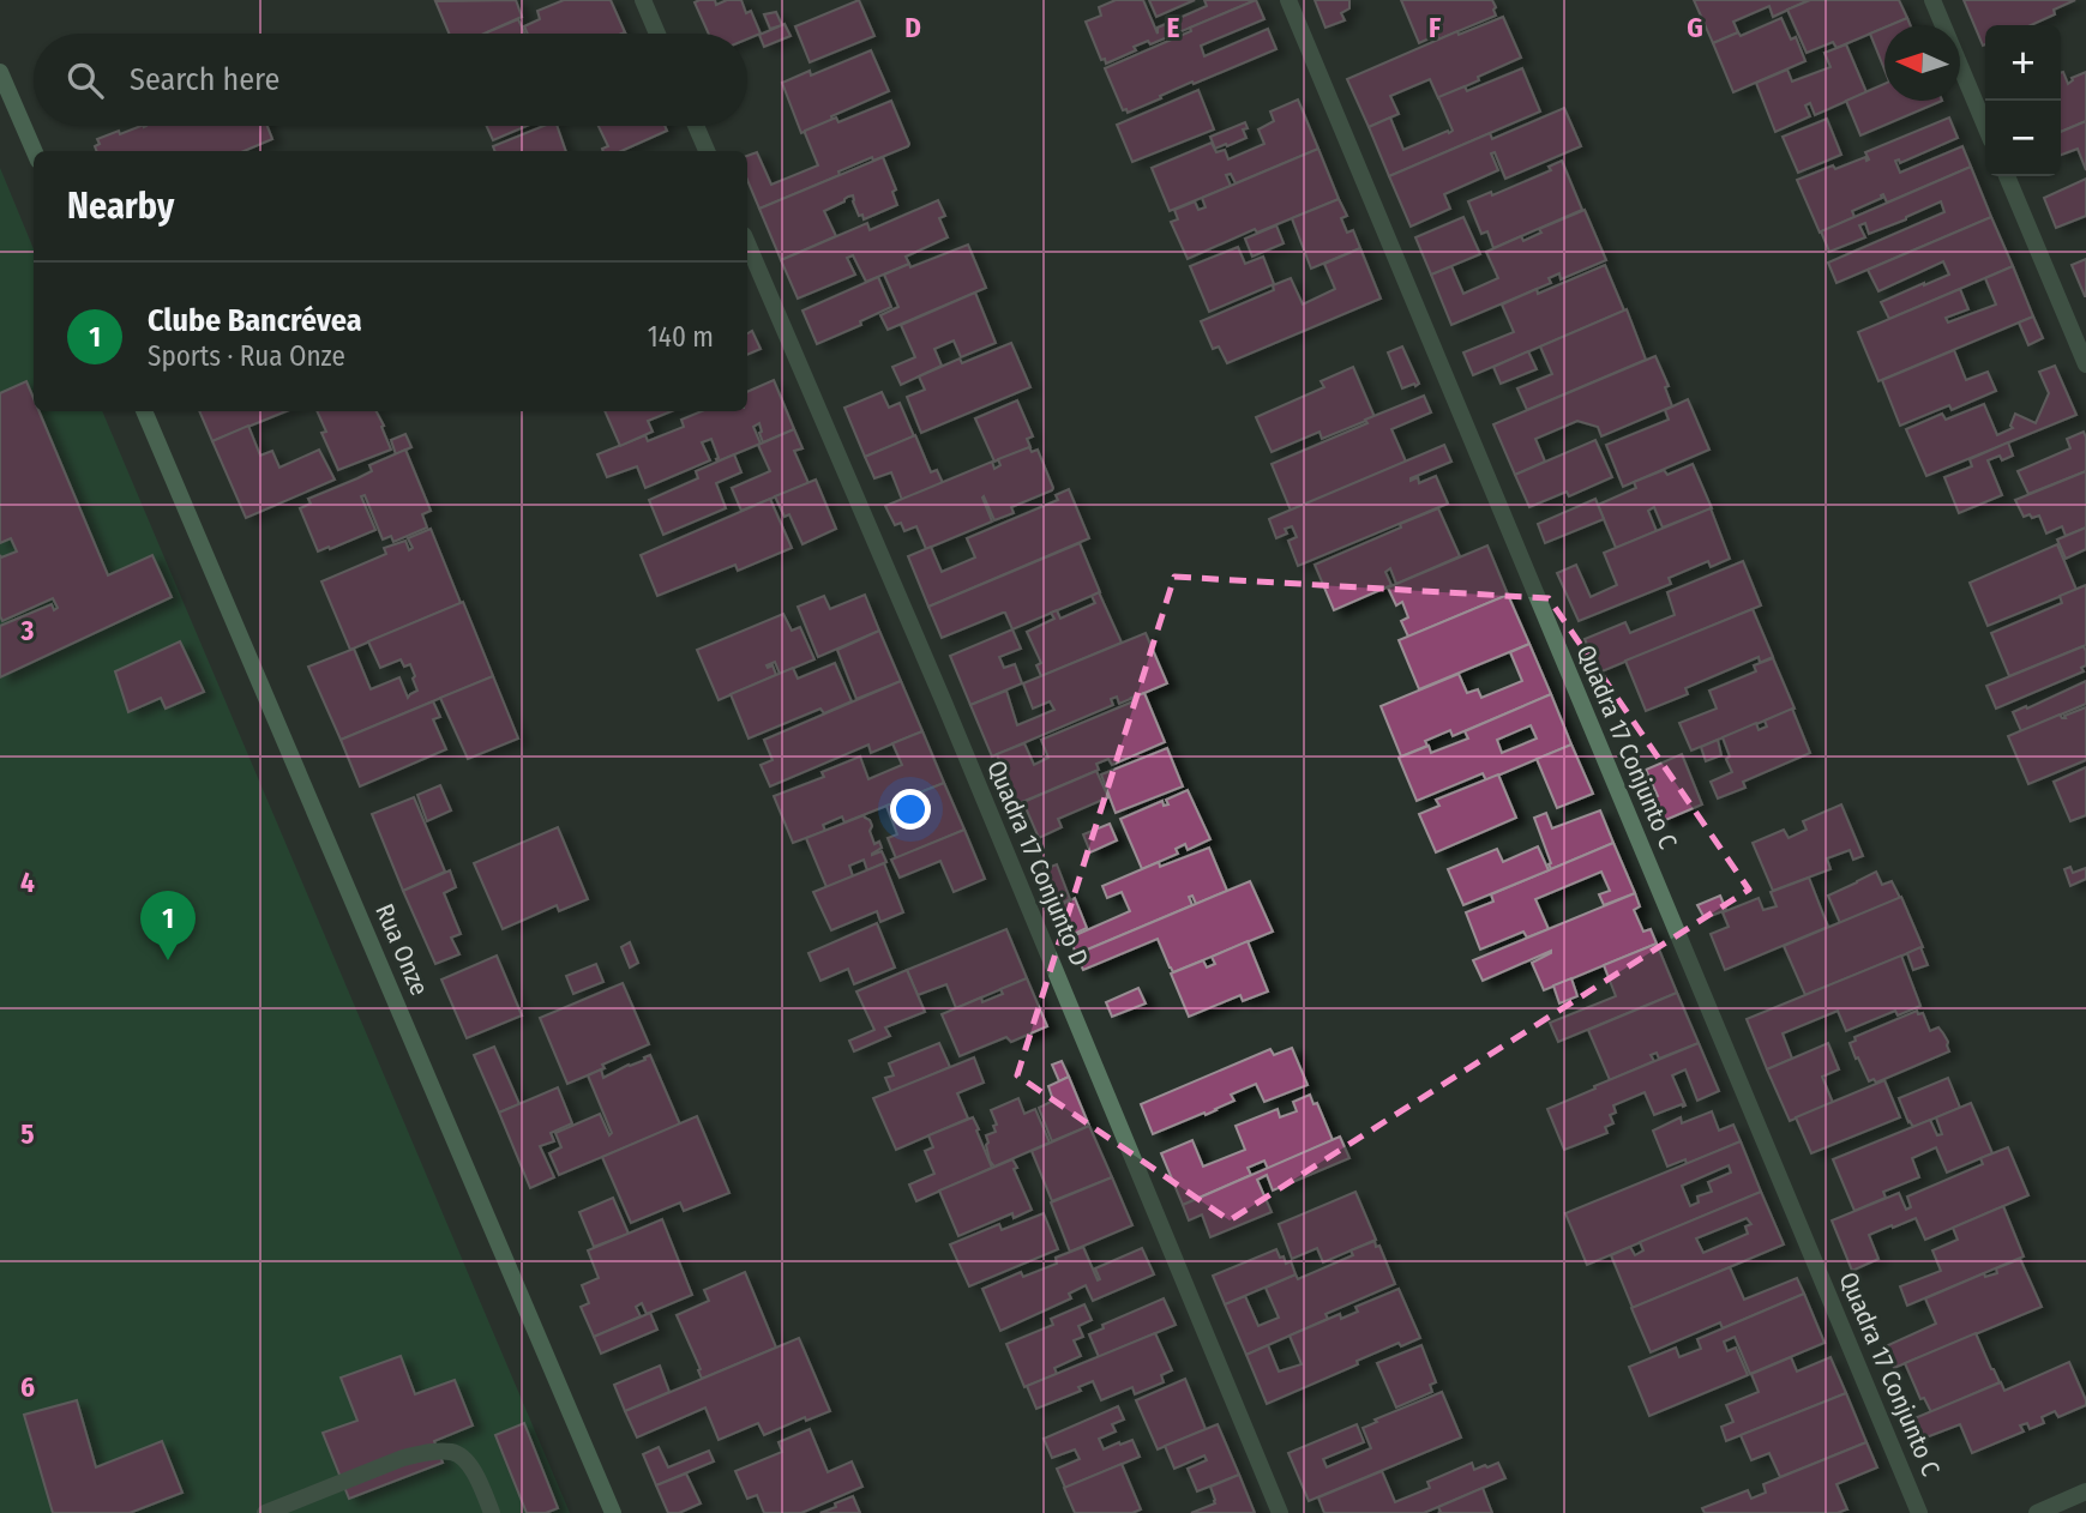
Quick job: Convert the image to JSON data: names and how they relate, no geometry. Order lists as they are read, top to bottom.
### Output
{
  "streets": {
    "street": ["Quadra 17 Conjunto C", "Quadra 17 Conjunto D", "Rua Onze"]
  },
  "north": "left",
  "page": {
    "map_buttons": ["+", "−"],
    "search": "Search here",
    "heading": "Nearby",
    "list": [
      {
        "mark": "1",
        "name": "Clube Bancrévea",
        "note": "Sports · Rua Onze",
        "value": "140 m"
      }
    ],
    "pins": "1"
  },
  "grid": {
    "columns": [
      "D",
      "E",
      "F",
      "G"
    ],
    "rows": [
      "3",
      "4",
      "5",
      "6"
    ]
  }
}
